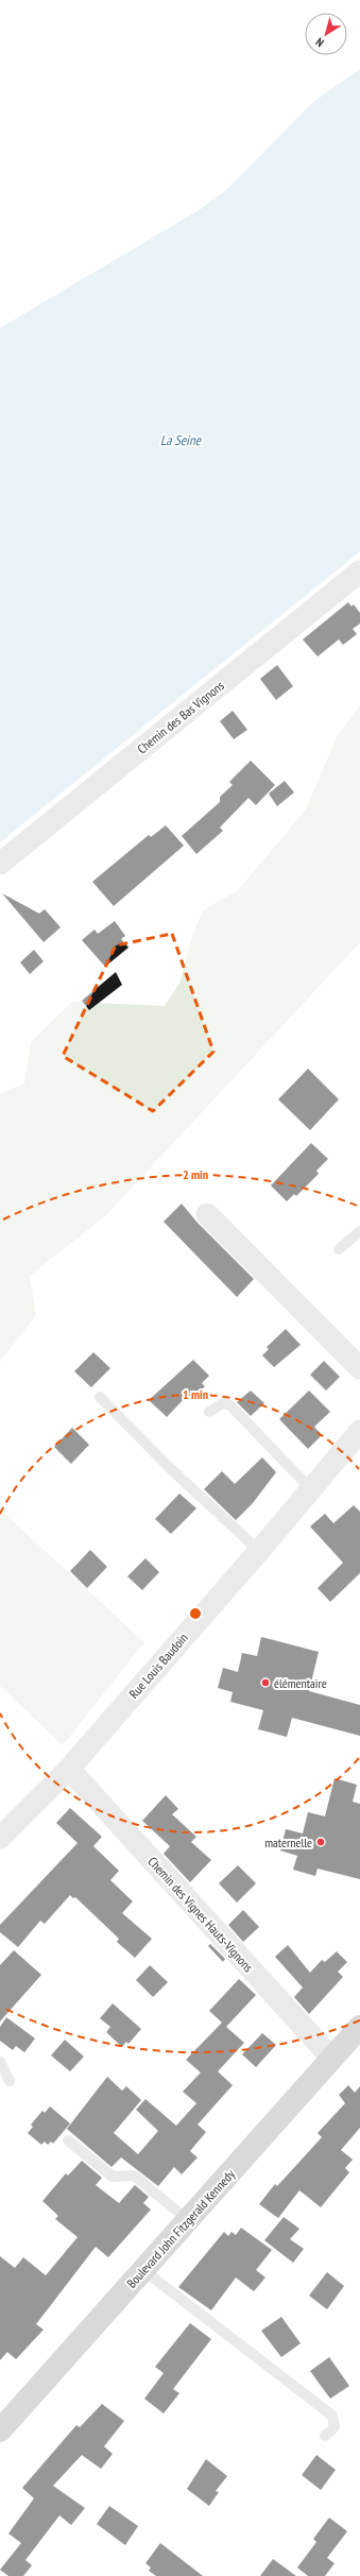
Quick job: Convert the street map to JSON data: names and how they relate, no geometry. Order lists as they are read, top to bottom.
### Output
{
  "streets": {
    "main road": ["Boulevard John Fitzgerald Kennedy"],
    "street": ["Chemin des Bas Vignons", "Rue Louis Baudoin", "Chemin des Vignes Hauts-Vignons"]
  },
  "crossings": [
    ["Rue Louis Baudoin", "Chemin des Vignes Hauts-Vignons"],
    ["Chemin des Vignes Hauts-Vignons", "Boulevard John Fitzgerald Kennedy"]
  ],
  "water": ["La Seine"],
  "places": ["élémentaire", "maternelle"],
  "north": "bottom left",
  "rings": ["2 min", "1 min"]
}
